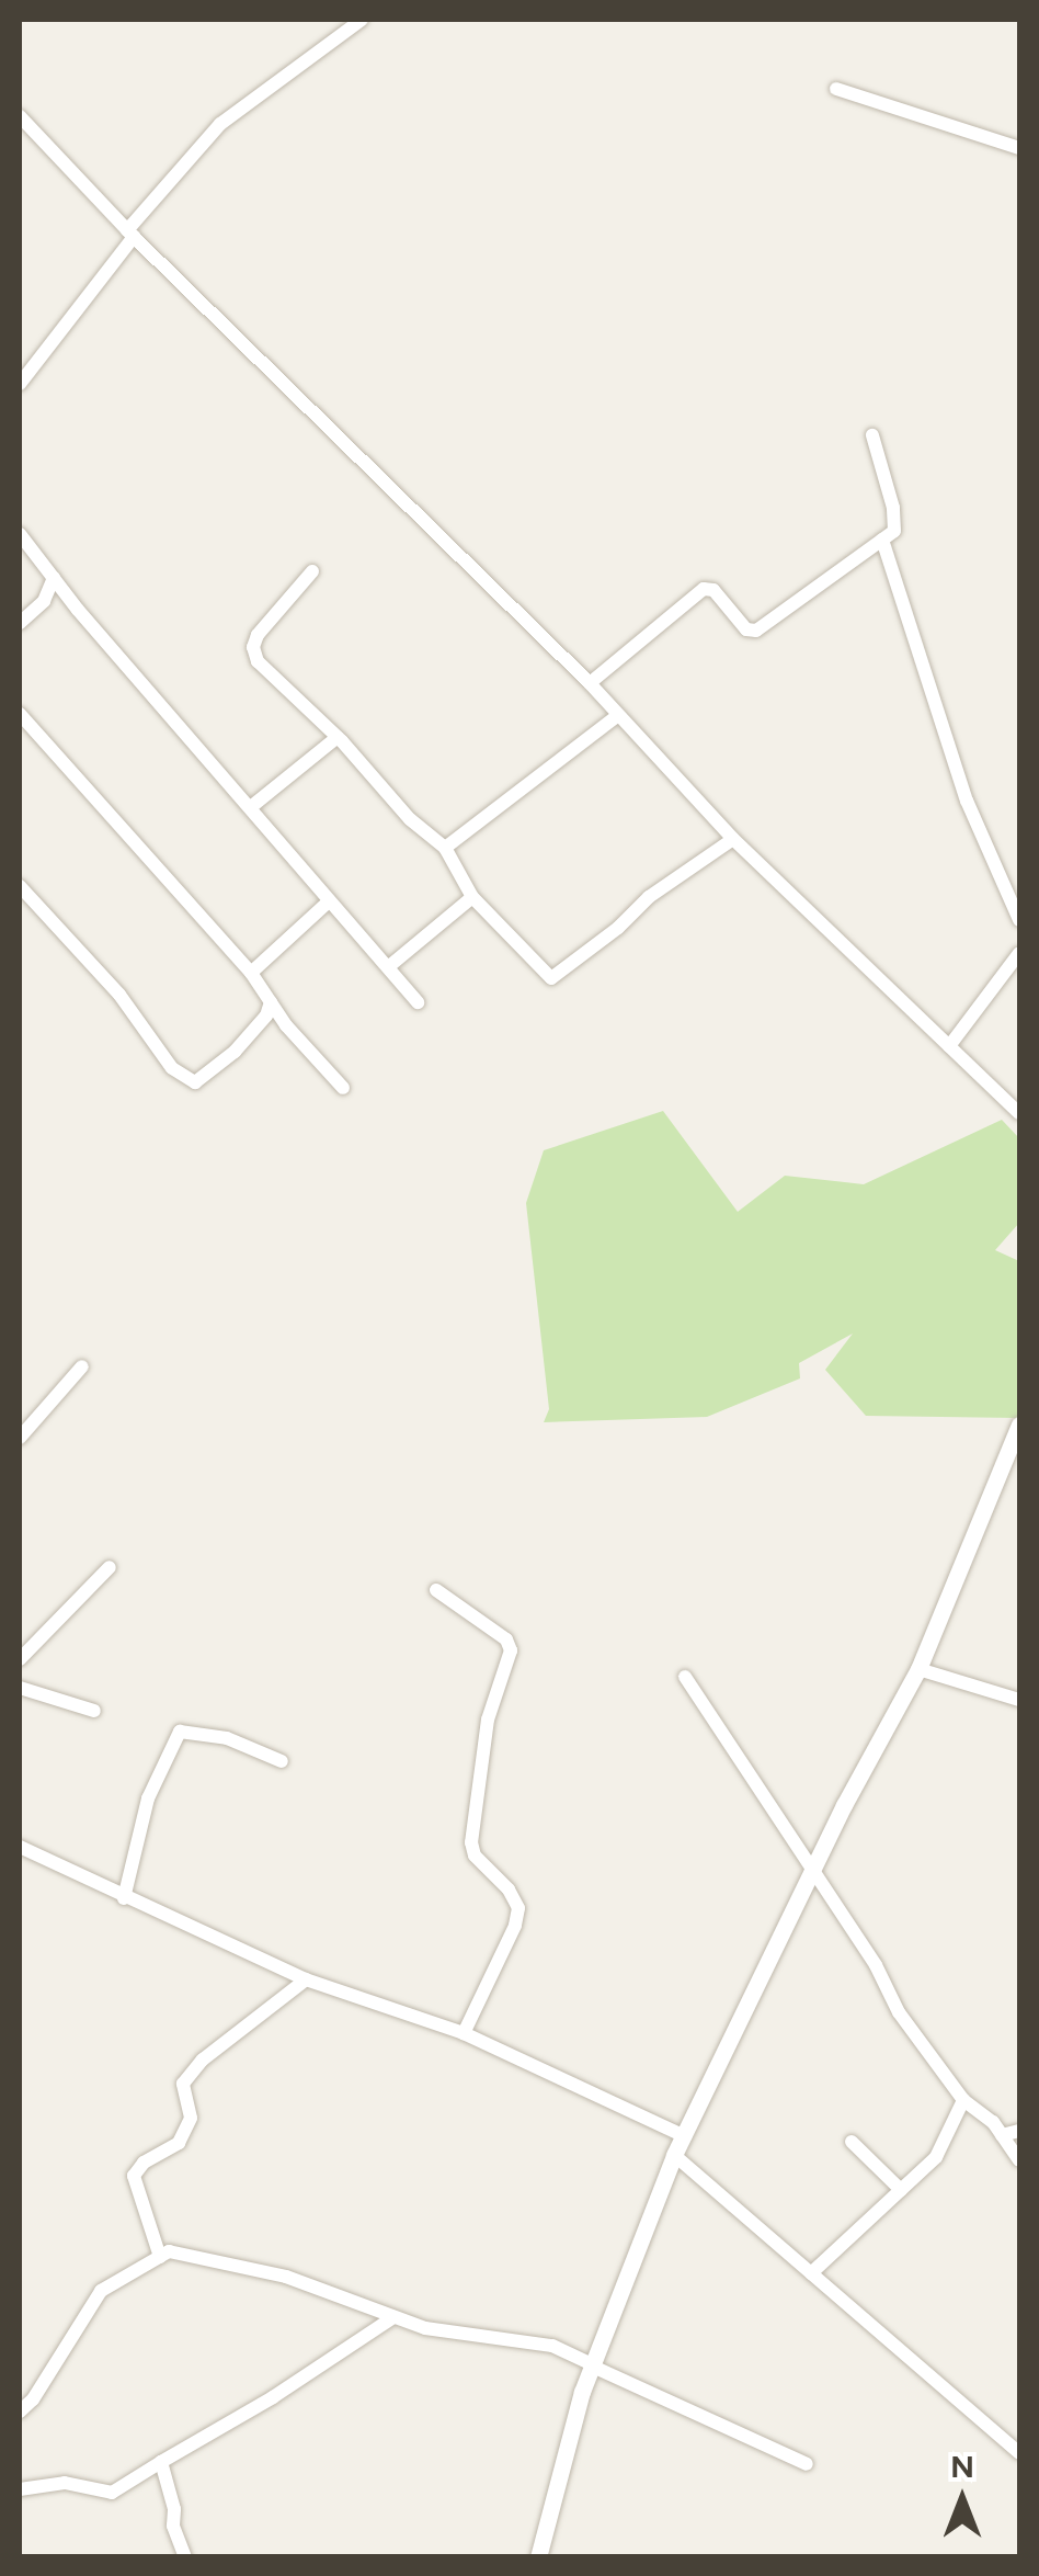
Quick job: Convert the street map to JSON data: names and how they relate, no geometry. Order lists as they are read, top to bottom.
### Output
{
  "north": "top"
}
